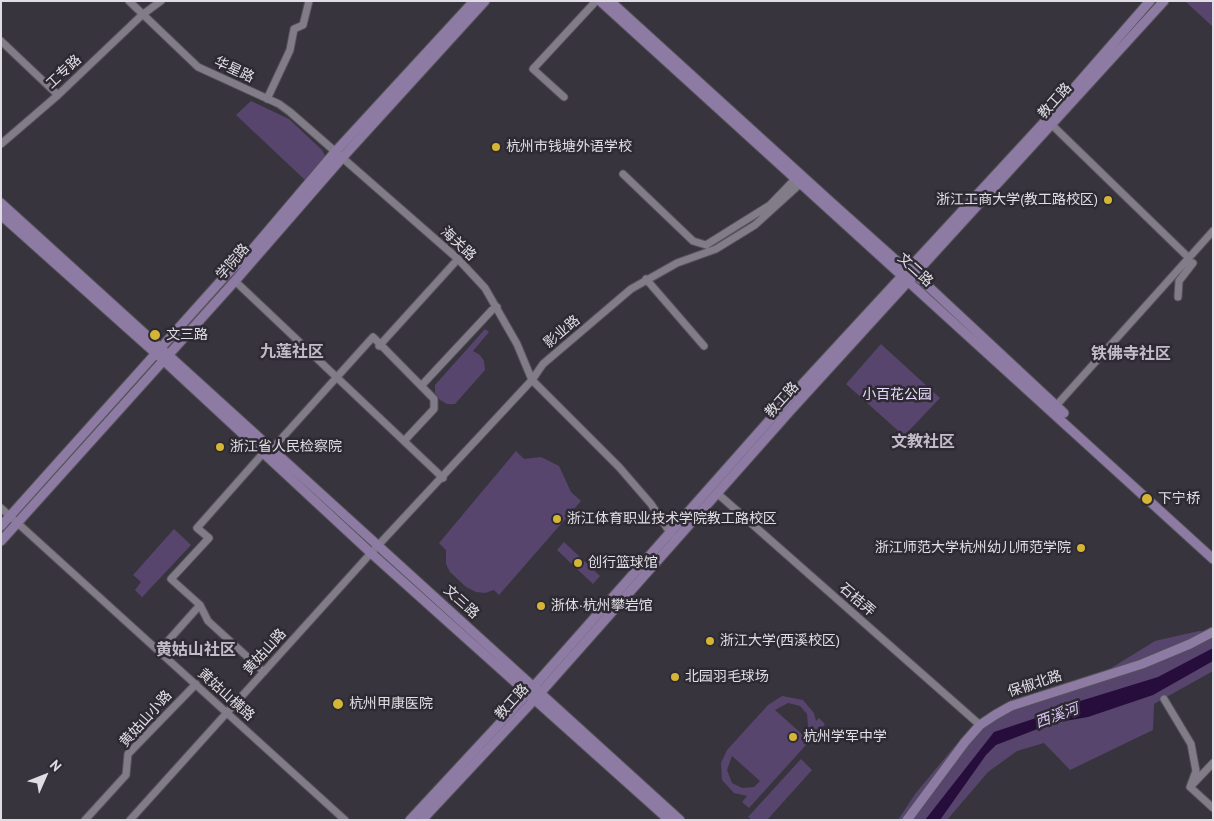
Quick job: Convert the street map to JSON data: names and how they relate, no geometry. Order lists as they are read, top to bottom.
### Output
{
  "streets": {
    "main road": [
      "教工路",
      "学院路",
      "文二路",
      "文三路",
      "保俶北路"
    ],
    "street": [
      "华星路",
      "工专路",
      "海关路",
      "影业路",
      "石桔弄",
      "黄姑山路",
      "黄姑山横路",
      "黄姑山小路"
    ]
  },
  "crossings": [
    ["华星路", "工专路"],
    ["华星路", "海关路"],
    ["华星路", "学院路"],
    ["教工路", "文二路"],
    ["教工路", "石桔弄"],
    ["教工路", "文三路"],
    ["海关路", "学院路"],
    ["海关路", "影业路"],
    ["学院路", "文三路"],
    ["学院路", "黄姑山横路"],
    ["文二路", "影业路"],
    ["影业路", "文三路"],
    ["影业路", "黄姑山路"],
    ["石桔弄", "保俶北路"],
    ["文三路", "黄姑山路"],
    ["黄姑山路", "黄姑山横路"],
    ["黄姑山横路", "黄姑山小路"]
  ],
  "districts": [
    "九莲社区",
    "铁佛寺社区",
    "文教社区",
    "黄姑山社区"
  ],
  "water": ["西溪河"],
  "parks": ["小百花公园"],
  "places": [
    "杭州市钱塘外语学校",
    "浙江工商大学(教工路校区)",
    "文三路",
    "浙江省人民检察院",
    "下宁桥",
    "浙江体育职业技术学院教工路校区",
    "浙江师范大学杭州幼儿师范学院",
    "创行篮球馆",
    "浙体·杭州攀岩馆",
    "浙江大学(西溪校区)",
    "北园羽毛球场",
    "杭州甲康医院",
    "杭州学军中学"
  ],
  "north": "top right"
}
